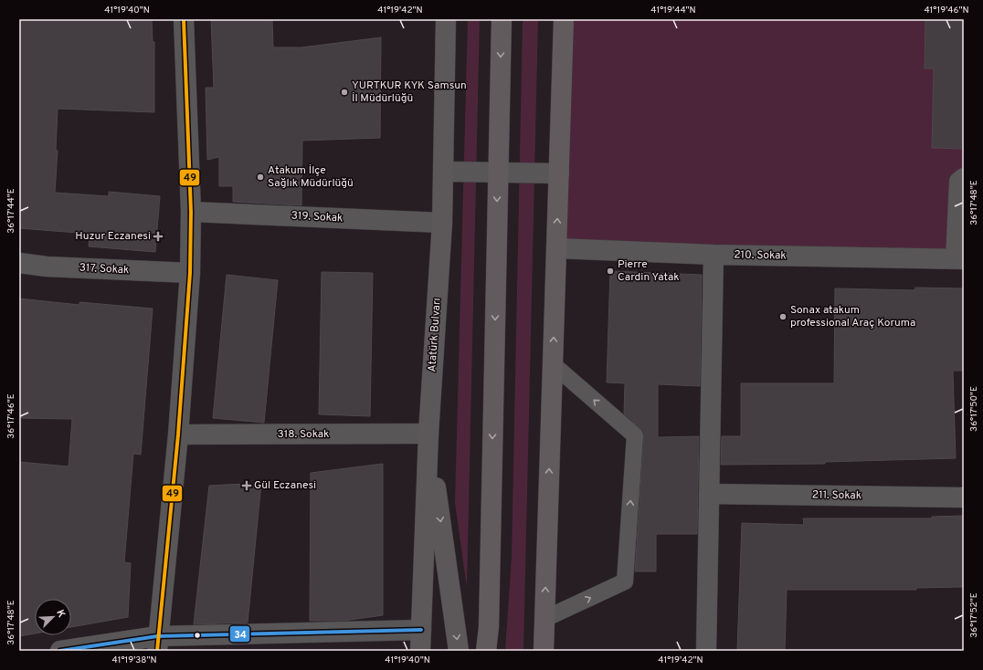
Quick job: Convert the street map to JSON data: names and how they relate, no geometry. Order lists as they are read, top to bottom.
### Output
{
  "streets": {
    "main road": ["Atatürk Bulvarı"],
    "street": [
      "319. Sokak",
      "210. Sokak",
      "317. Sokak",
      "318. Sokak",
      "211. Sokak"
    ]
  },
  "crossings": [
    ["319. Sokak", "Atatürk Bulvarı"],
    ["Atatürk Bulvarı", "318. Sokak"]
  ],
  "places": {
    "other": [
      "YURTKUR KYK Samsun İl Müdürlüğü",
      "Atakum İlçe Sağlık Müdürlüğü",
      "Pierre Cardin Yatak",
      "Sonax atakum professional Araç Koruma"
    ],
    "health": ["Huzur Eczanesi", "Gül Eczanesi"]
  },
  "lines": ["transit line 49", "transit line 34"],
  "north": "top right",
  "coordinates": [
    "41°19'40\"N",
    "41°19'42\"N",
    "41°19'44\"N",
    "41°19'46\"N",
    "36°17'48\"E",
    "36°17'44\"E",
    "36°17'50\"E",
    "36°17'46\"E",
    "36°17'52\"E",
    "41°19'38\"N"
  ]
}
